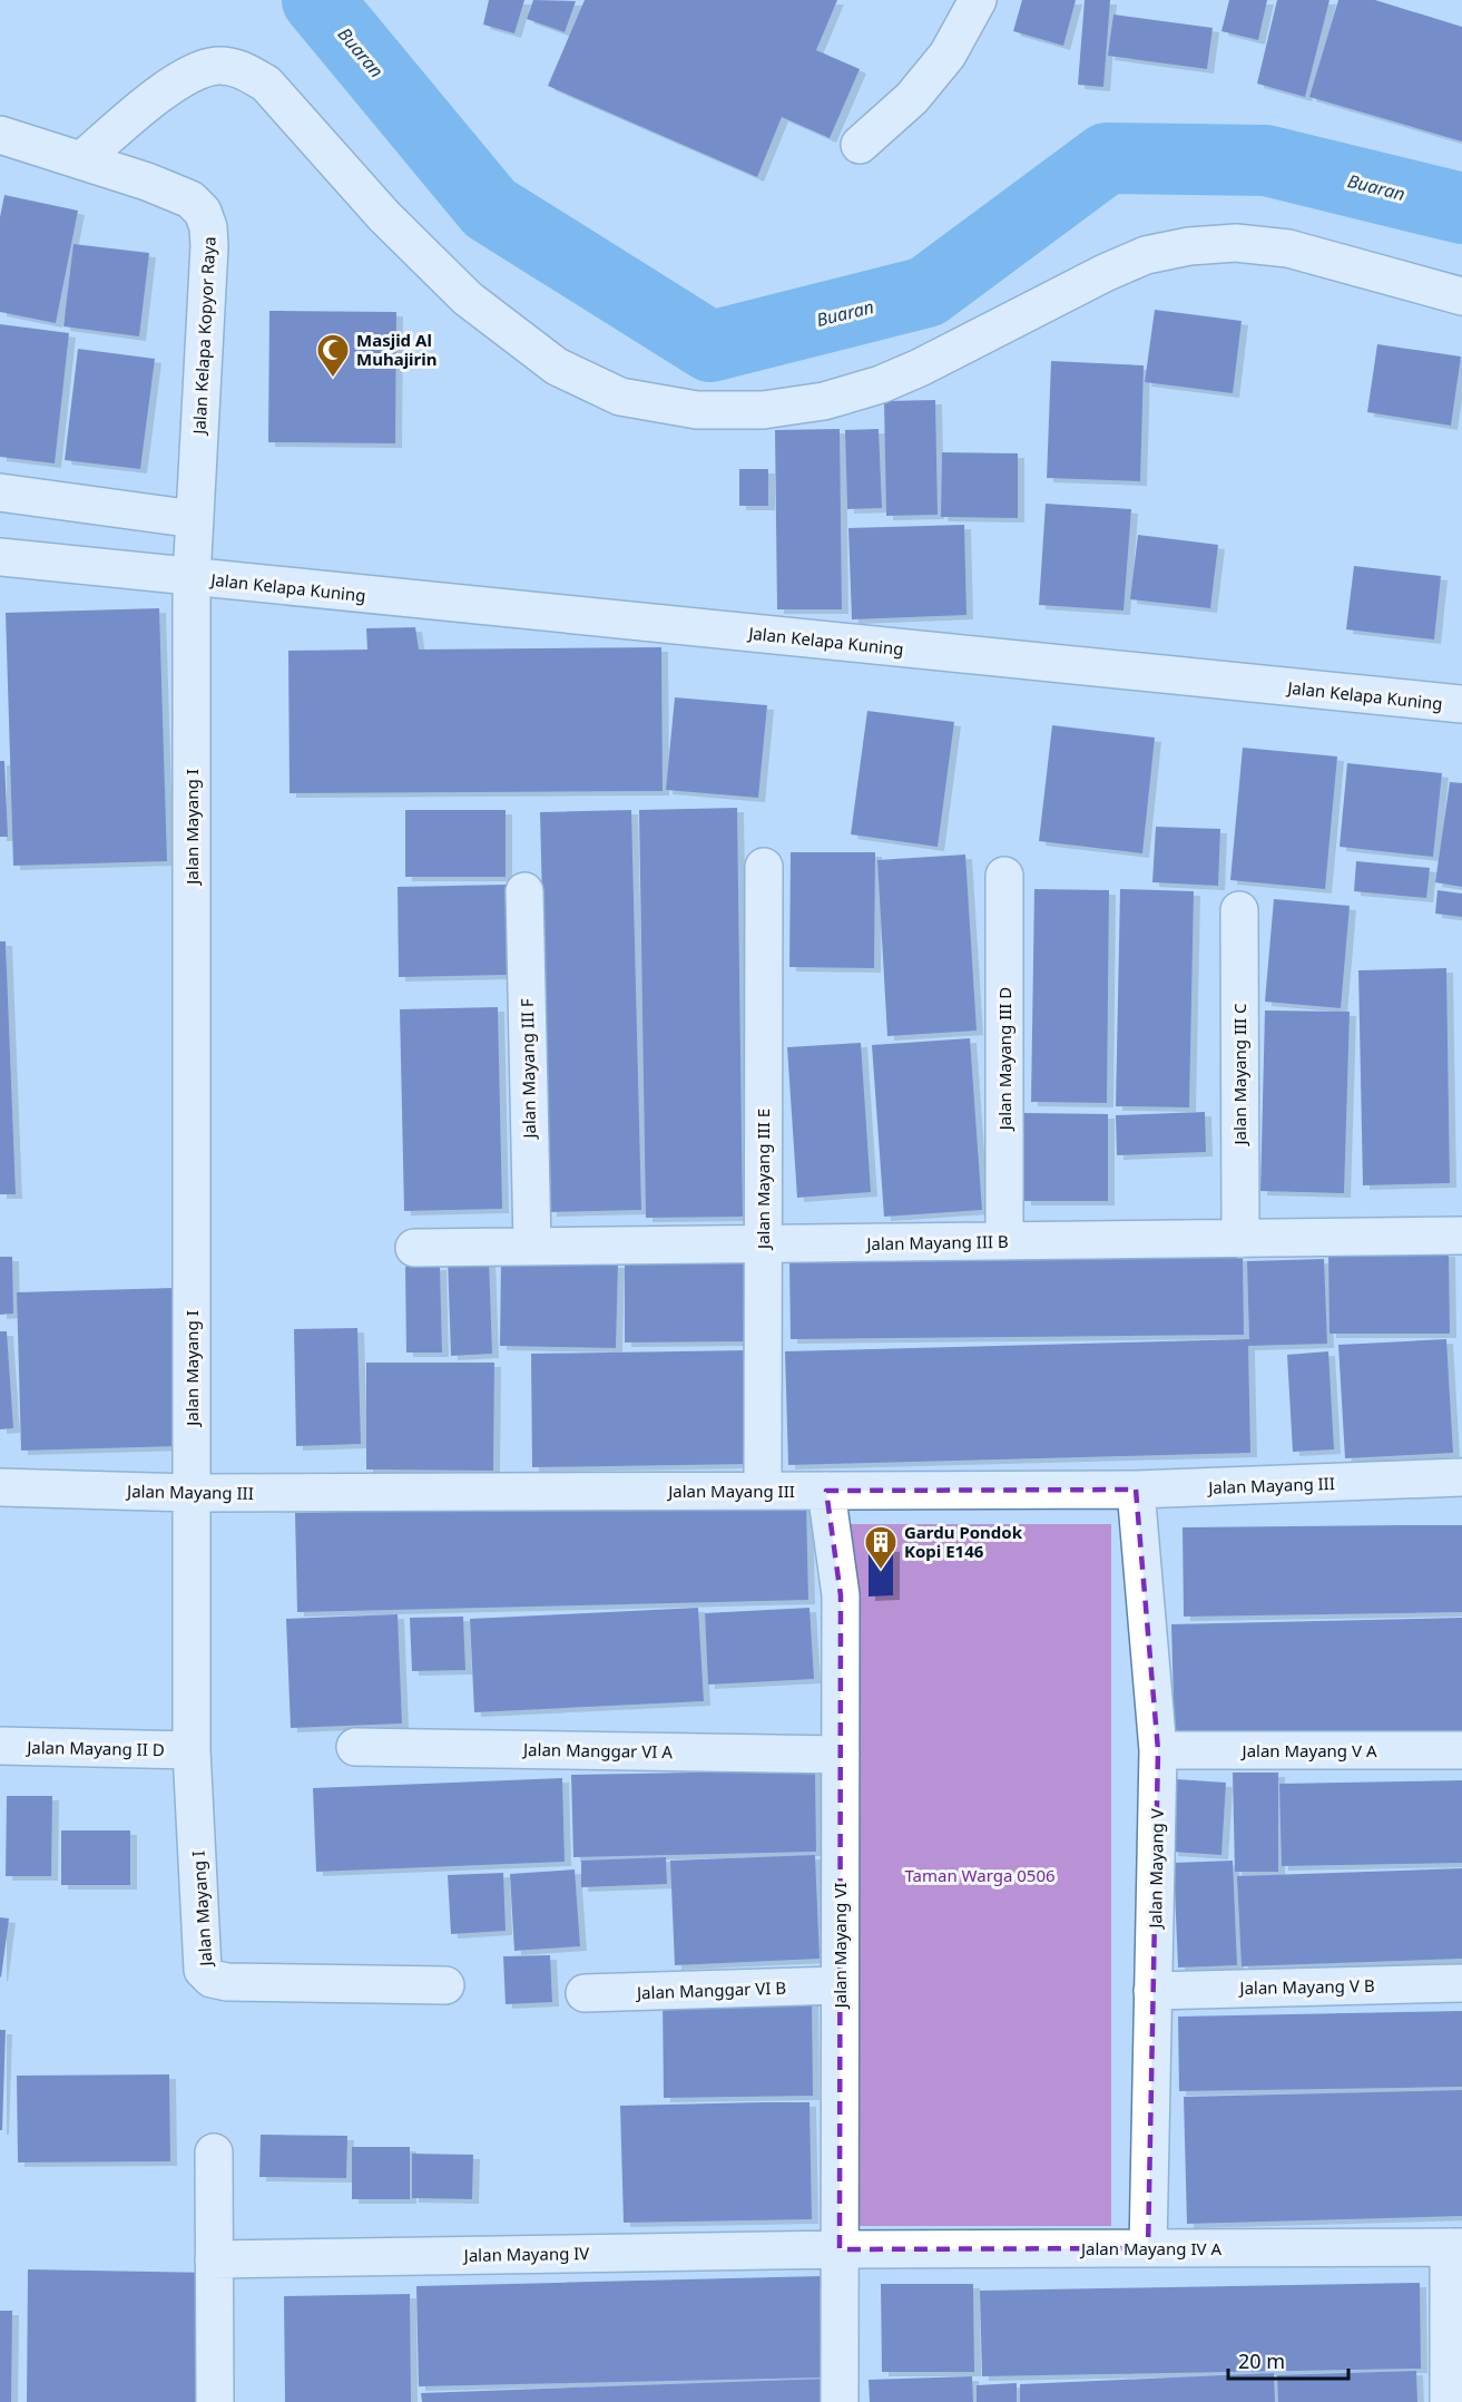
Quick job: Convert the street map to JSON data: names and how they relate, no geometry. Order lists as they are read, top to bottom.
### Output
{
  "streets": {
    "street": [
      "Jalan Kelapa Kopyor Raya",
      "Jalan Kelapa Kuning",
      "Jalan Mayang I",
      "Jalan Mayang III D",
      "Jalan Mayang III F",
      "Jalan Mayang III C",
      "Jalan Mayang III E",
      "Jalan Mayang III B",
      "Jalan Mayang III",
      "Jalan Mayang II D",
      "Jalan Manggar VI A",
      "Jalan Mayang V A",
      "Jalan Mayang V",
      "Jalan Mayang VI",
      "Jalan Mayang V B",
      "Jalan Manggar VI B",
      "Jalan Mayang IV A",
      "Jalan Mayang IV"
    ]
  },
  "crossings": [
    ["Jalan Kelapa Kopyor Raya", "Jalan Mayang I"],
    ["Jalan Kelapa Kuning", "Jalan Mayang I"],
    ["Jalan Mayang I", "Jalan Mayang III"],
    ["Jalan Mayang I", "Jalan Mayang II D"],
    ["Jalan Mayang III D", "Jalan Mayang III B"],
    ["Jalan Mayang III F", "Jalan Mayang III B"],
    ["Jalan Mayang III C", "Jalan Mayang III B"],
    ["Jalan Mayang III E", "Jalan Mayang III B"],
    ["Jalan Mayang III E", "Jalan Mayang III"],
    ["Jalan Mayang III", "Jalan Mayang V"],
    ["Jalan Mayang III", "Jalan Mayang VI"],
    ["Jalan Manggar VI A", "Jalan Mayang VI"],
    ["Jalan Mayang V A", "Jalan Mayang V"],
    ["Jalan Mayang V", "Jalan Mayang V B"],
    ["Jalan Mayang V", "Jalan Mayang IV A"],
    ["Jalan Mayang VI", "Jalan Manggar VI B"],
    ["Jalan Mayang VI", "Jalan Mayang IV A"],
    ["Jalan Mayang VI", "Jalan Mayang IV"],
    ["Jalan Mayang IV A", "Jalan Mayang IV"]
  ],
  "water": ["Buaran"],
  "parks": ["Taman Warga 0506"],
  "places": {
    "mosque": ["Masjid Al Muhajirin"],
    "building": ["Gardu Pondok Kopi E146"]
  },
  "scale_bar": "20 m"
}
